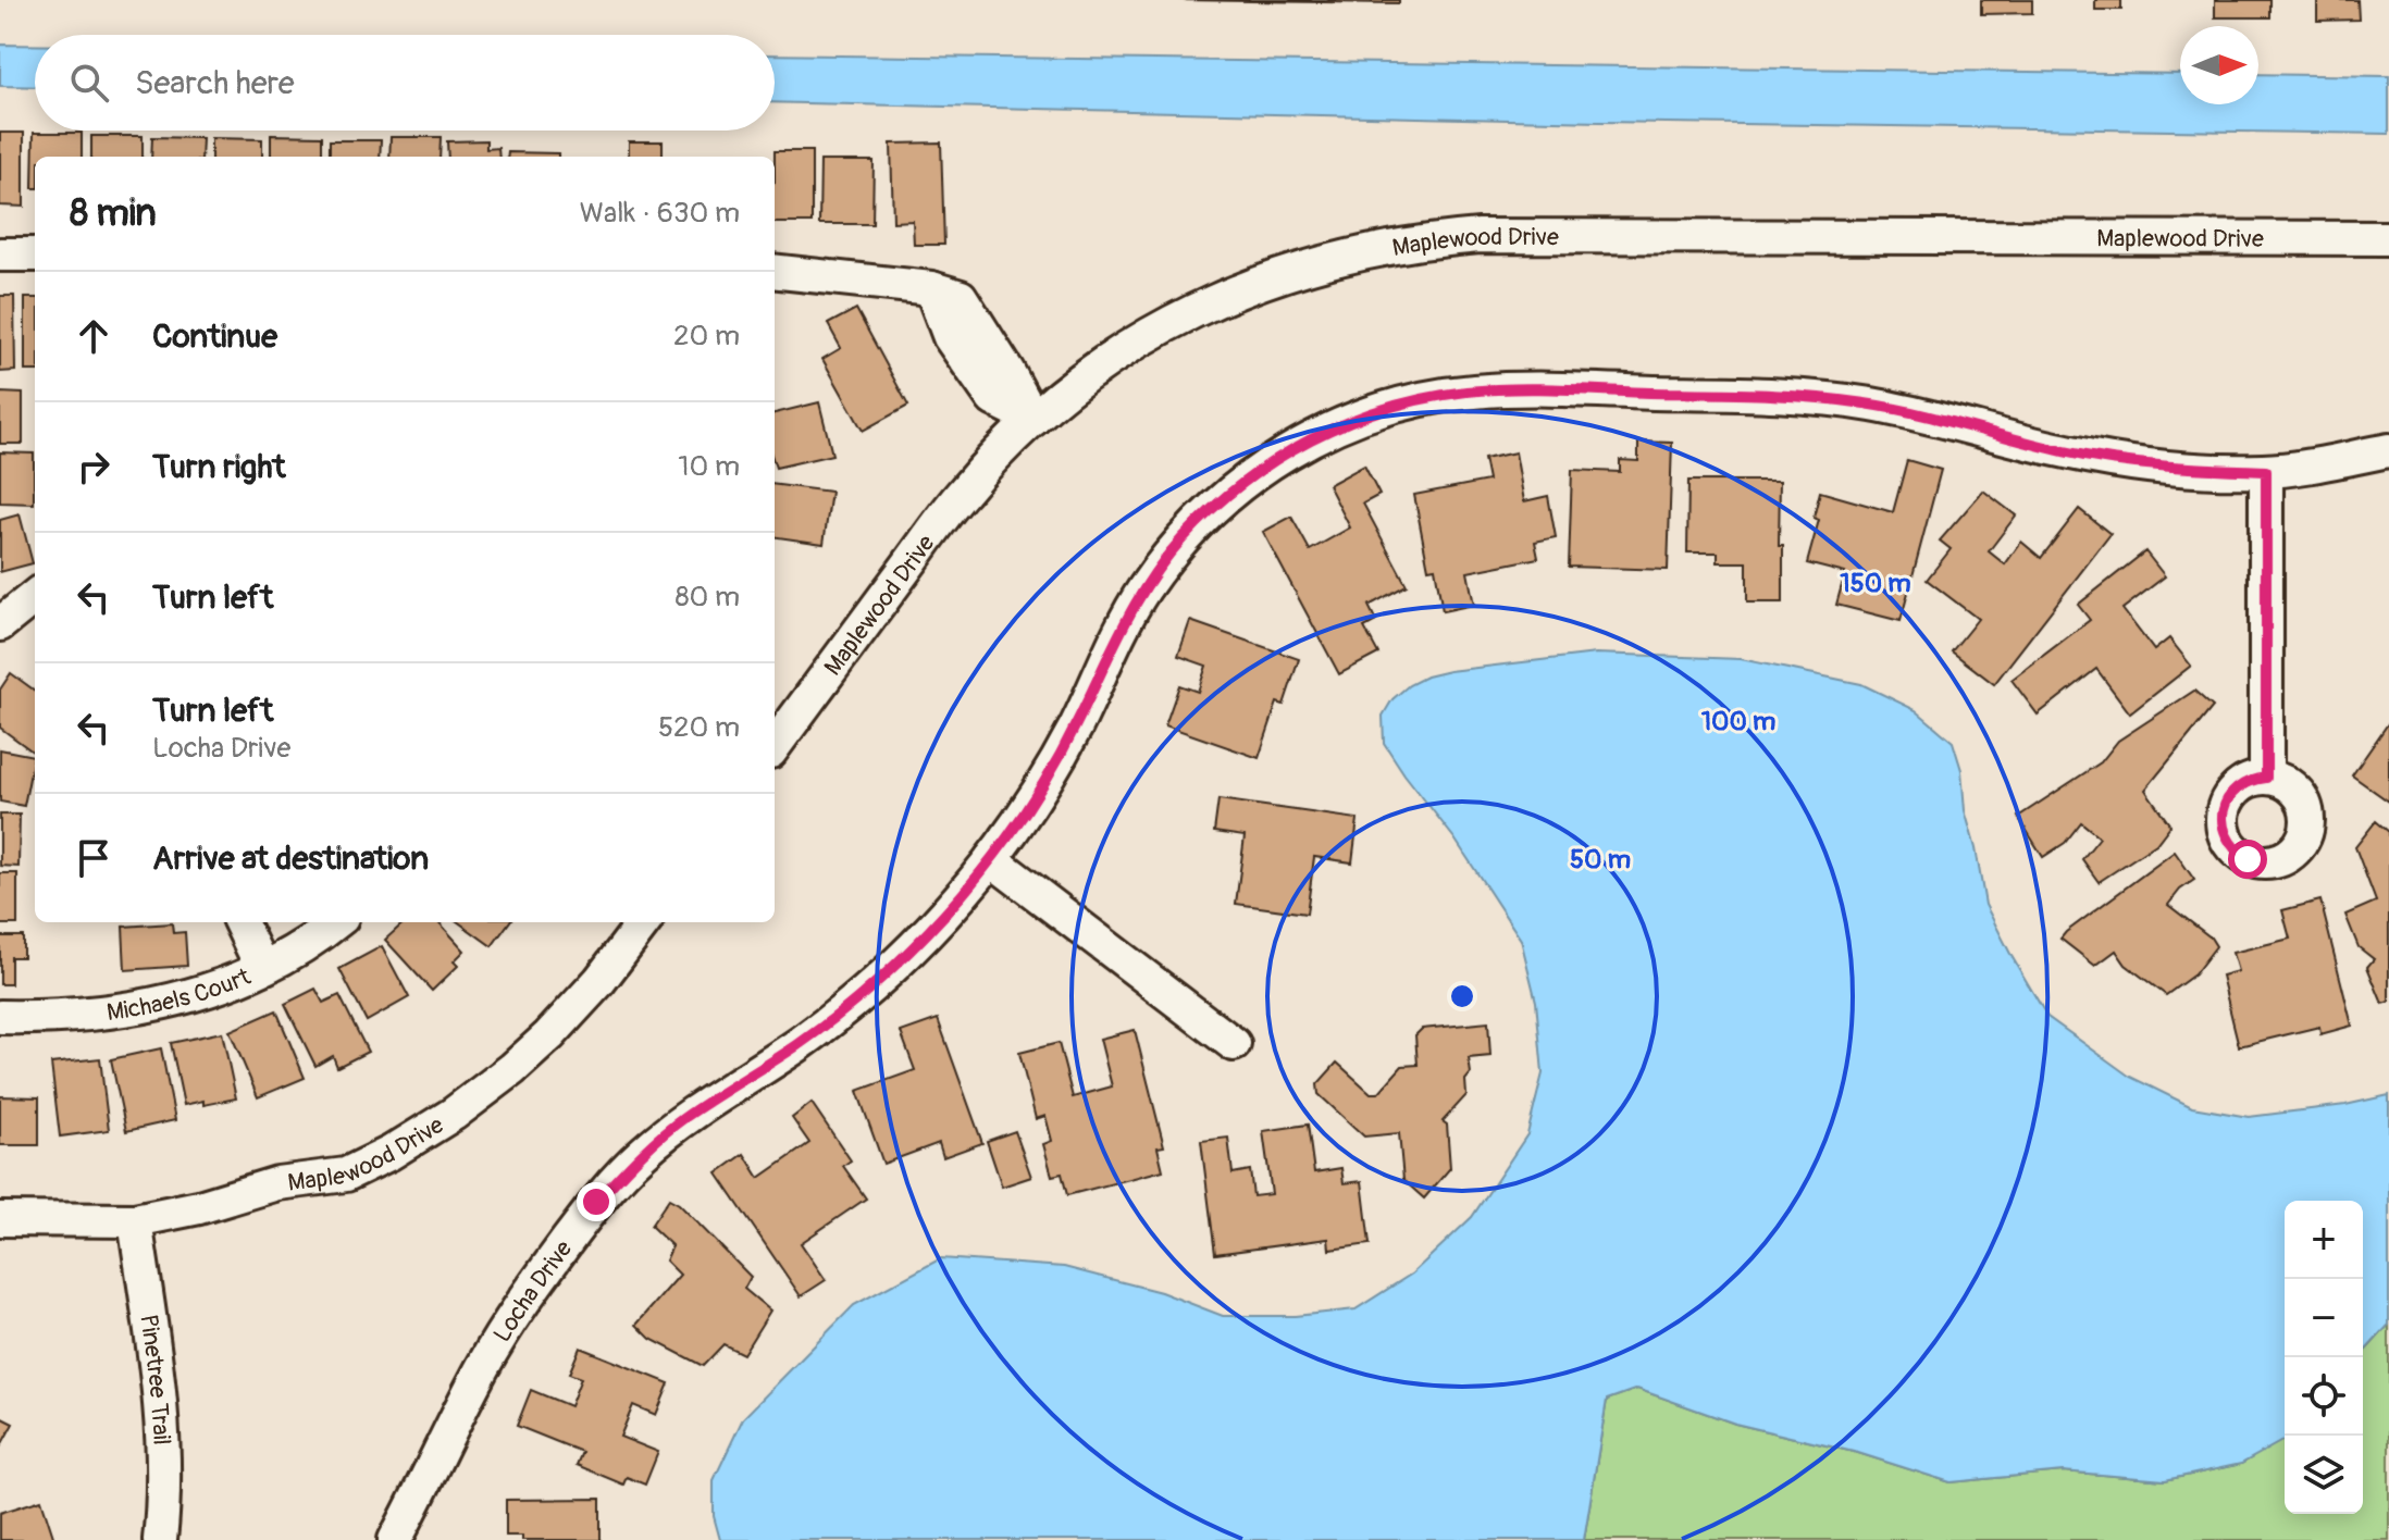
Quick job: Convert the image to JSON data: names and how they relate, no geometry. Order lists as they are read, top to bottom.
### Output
{
  "streets": {
    "street": [
      "Maplewood Drive",
      "Michaels Court",
      "Locha Drive",
      "Pinetree Trail"
    ]
  },
  "crossings": [
    ["Maplewood Drive", "Pinetree Trail"]
  ],
  "north": "right",
  "page": {
    "search": "Search here",
    "heading": ["8 min", "Walk · 630 m"],
    "list": [
      ["Continue", "20 m"],
      ["Turn right", "10 m"],
      ["Turn left", "80 m"],
      ["Turn left", "Locha Drive", "520 m"],
      "Arrive at destination"
    ],
    "map_buttons": ["+", "−"]
  },
  "rings": ["150 m", "100 m", "50 m"]
}
